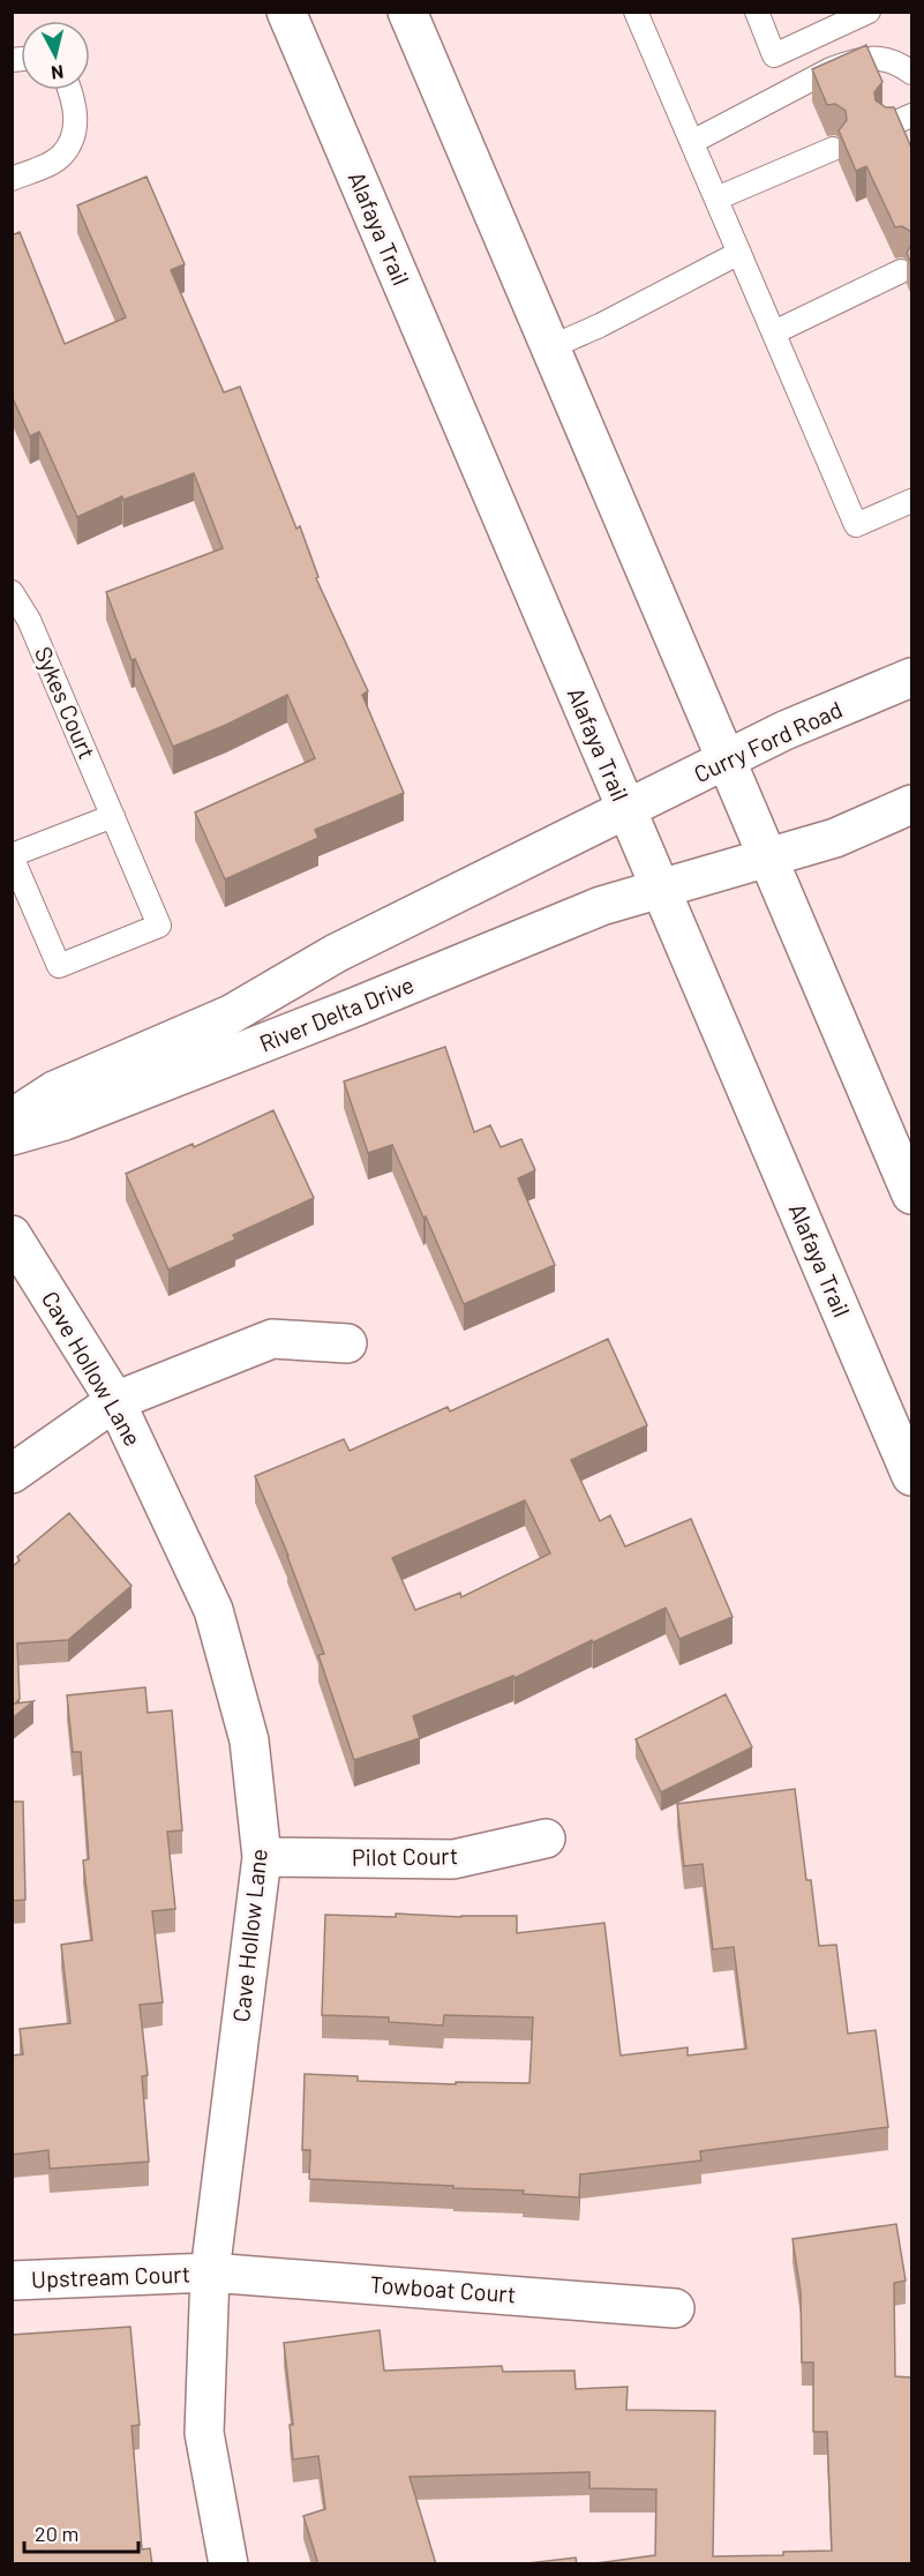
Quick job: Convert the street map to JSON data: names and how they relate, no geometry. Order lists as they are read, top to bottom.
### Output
{
  "streets": {
    "street": [
      "Alafaya Trail",
      "Curry Ford Road",
      "River Delta Drive",
      "Cave Hollow Lane",
      "Pilot Court",
      "Upstream Court",
      "Towboat Court"
    ],
    "lane": ["Sykes Court"]
  },
  "crossings": [
    ["Alafaya Trail", "Curry Ford Road"],
    ["Alafaya Trail", "River Delta Drive"],
    ["Curry Ford Road", "River Delta Drive"],
    ["Cave Hollow Lane", "Pilot Court"],
    ["Cave Hollow Lane", "Upstream Court"],
    ["Cave Hollow Lane", "Towboat Court"],
    ["Upstream Court", "Towboat Court"]
  ],
  "scale_bar": "20 m",
  "north": "bottom"
}
